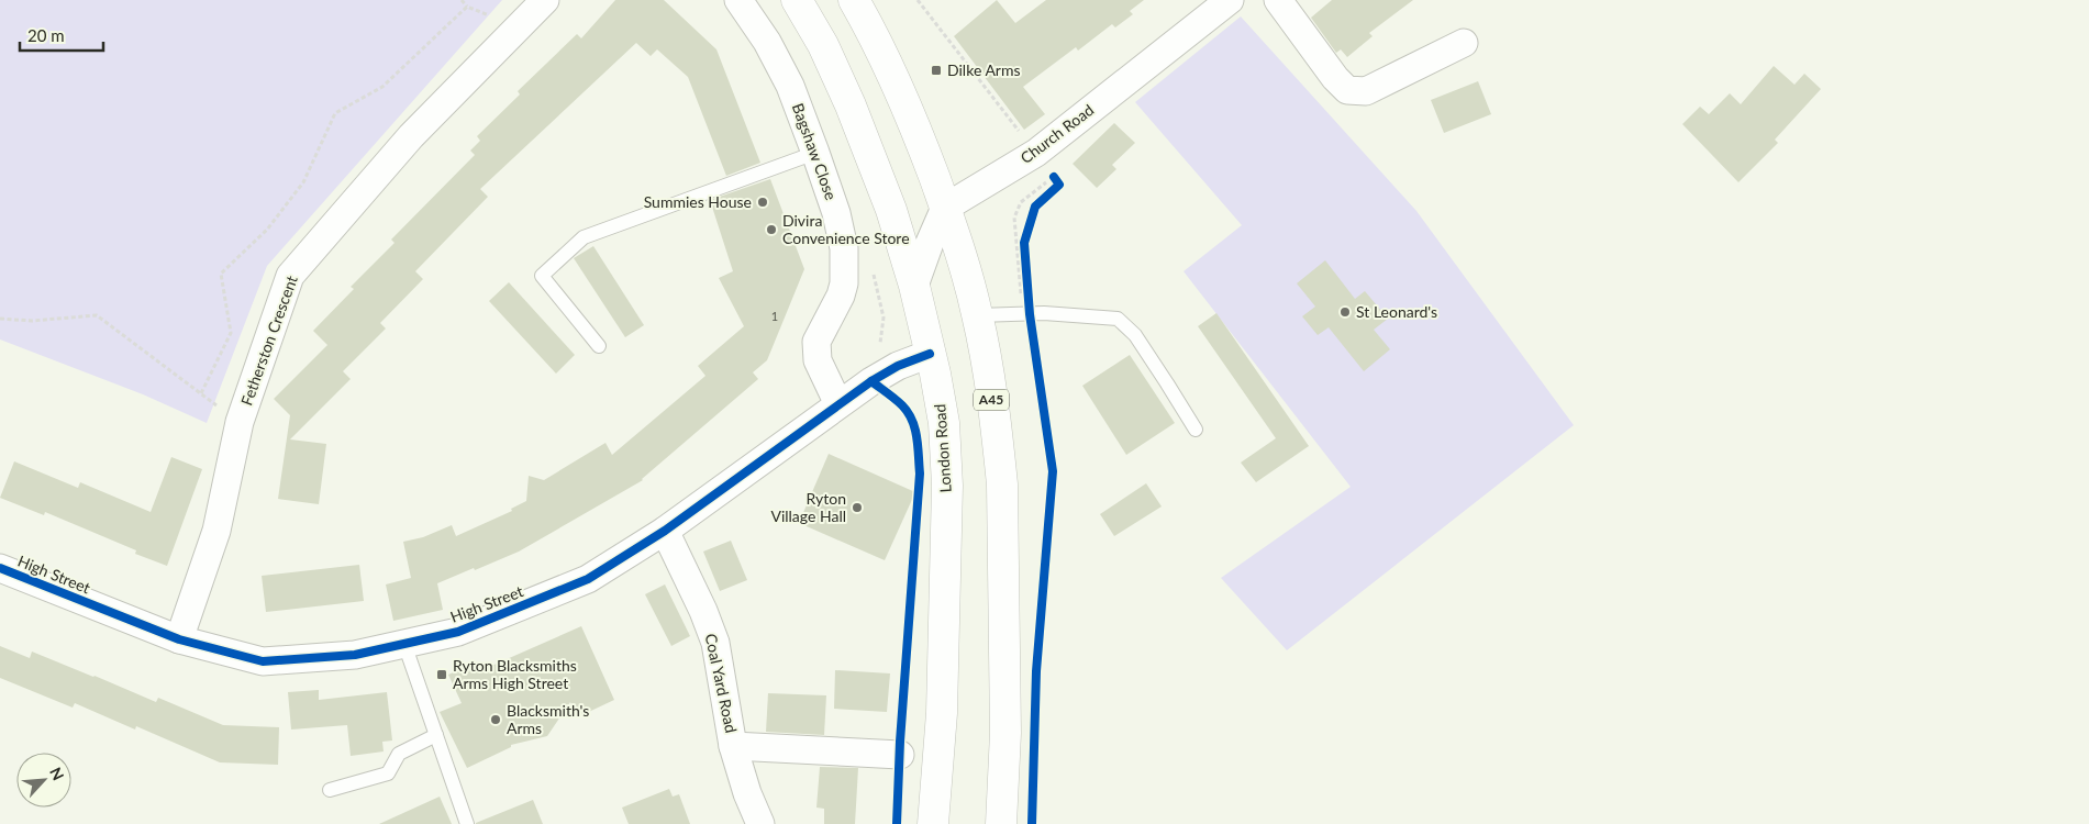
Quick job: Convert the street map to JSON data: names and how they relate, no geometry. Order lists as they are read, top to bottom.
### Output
{
  "streets": {
    "highway": ["A45", "London Road"],
    "street": [
      "Church Road",
      "Bagshaw Close",
      "Fetherston Crescent",
      "High Street",
      "Coal Yard Road"
    ]
  },
  "crossings": [
    ["Church Road", "A45"],
    ["Bagshaw Close", "High Street"],
    ["Fetherston Crescent", "High Street"],
    ["London Road", "High Street"],
    ["High Street", "Coal Yard Road"]
  ],
  "places": {
    "transit": ["Dilke Arms", "Ryton Blacksmiths Arms High Street"],
    "other": [
      "Summies House",
      "Divira Convenience Store",
      "St Leonard's",
      "Ryton Village Hall",
      "Blacksmith's Arms"
    ]
  },
  "house_numbers": ["1"],
  "scale_bar": "20 m",
  "north": "top right"
}
